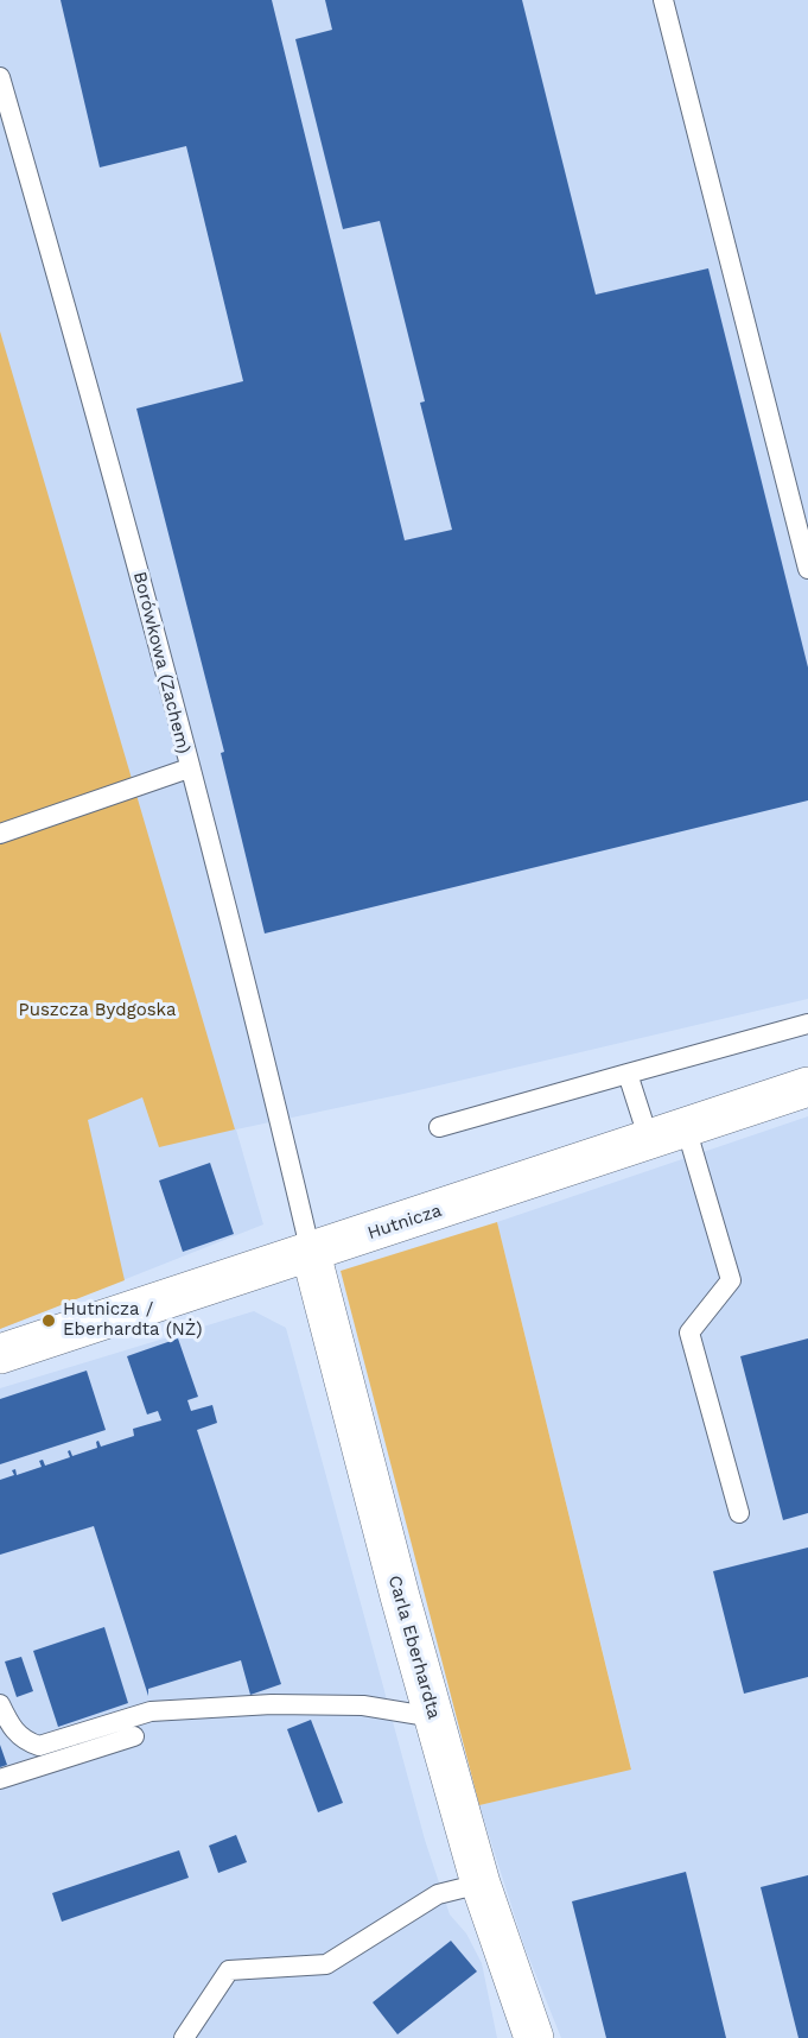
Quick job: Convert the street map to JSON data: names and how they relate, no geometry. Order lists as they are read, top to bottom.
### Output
{
  "streets": {
    "street": ["Hutnicza", "Carla Eberhardta"],
    "lane": ["Borówkowa (Zachem)"]
  },
  "crossings": [
    ["Borówkowa (Zachem)", "Hutnicza"],
    ["Borówkowa (Zachem)", "Carla Eberhardta"],
    ["Hutnicza", "Carla Eberhardta"]
  ],
  "parks": ["Puszcza Bydgoska"],
  "places": ["Hutnicza / Eberhardta (NŻ)"]
}
